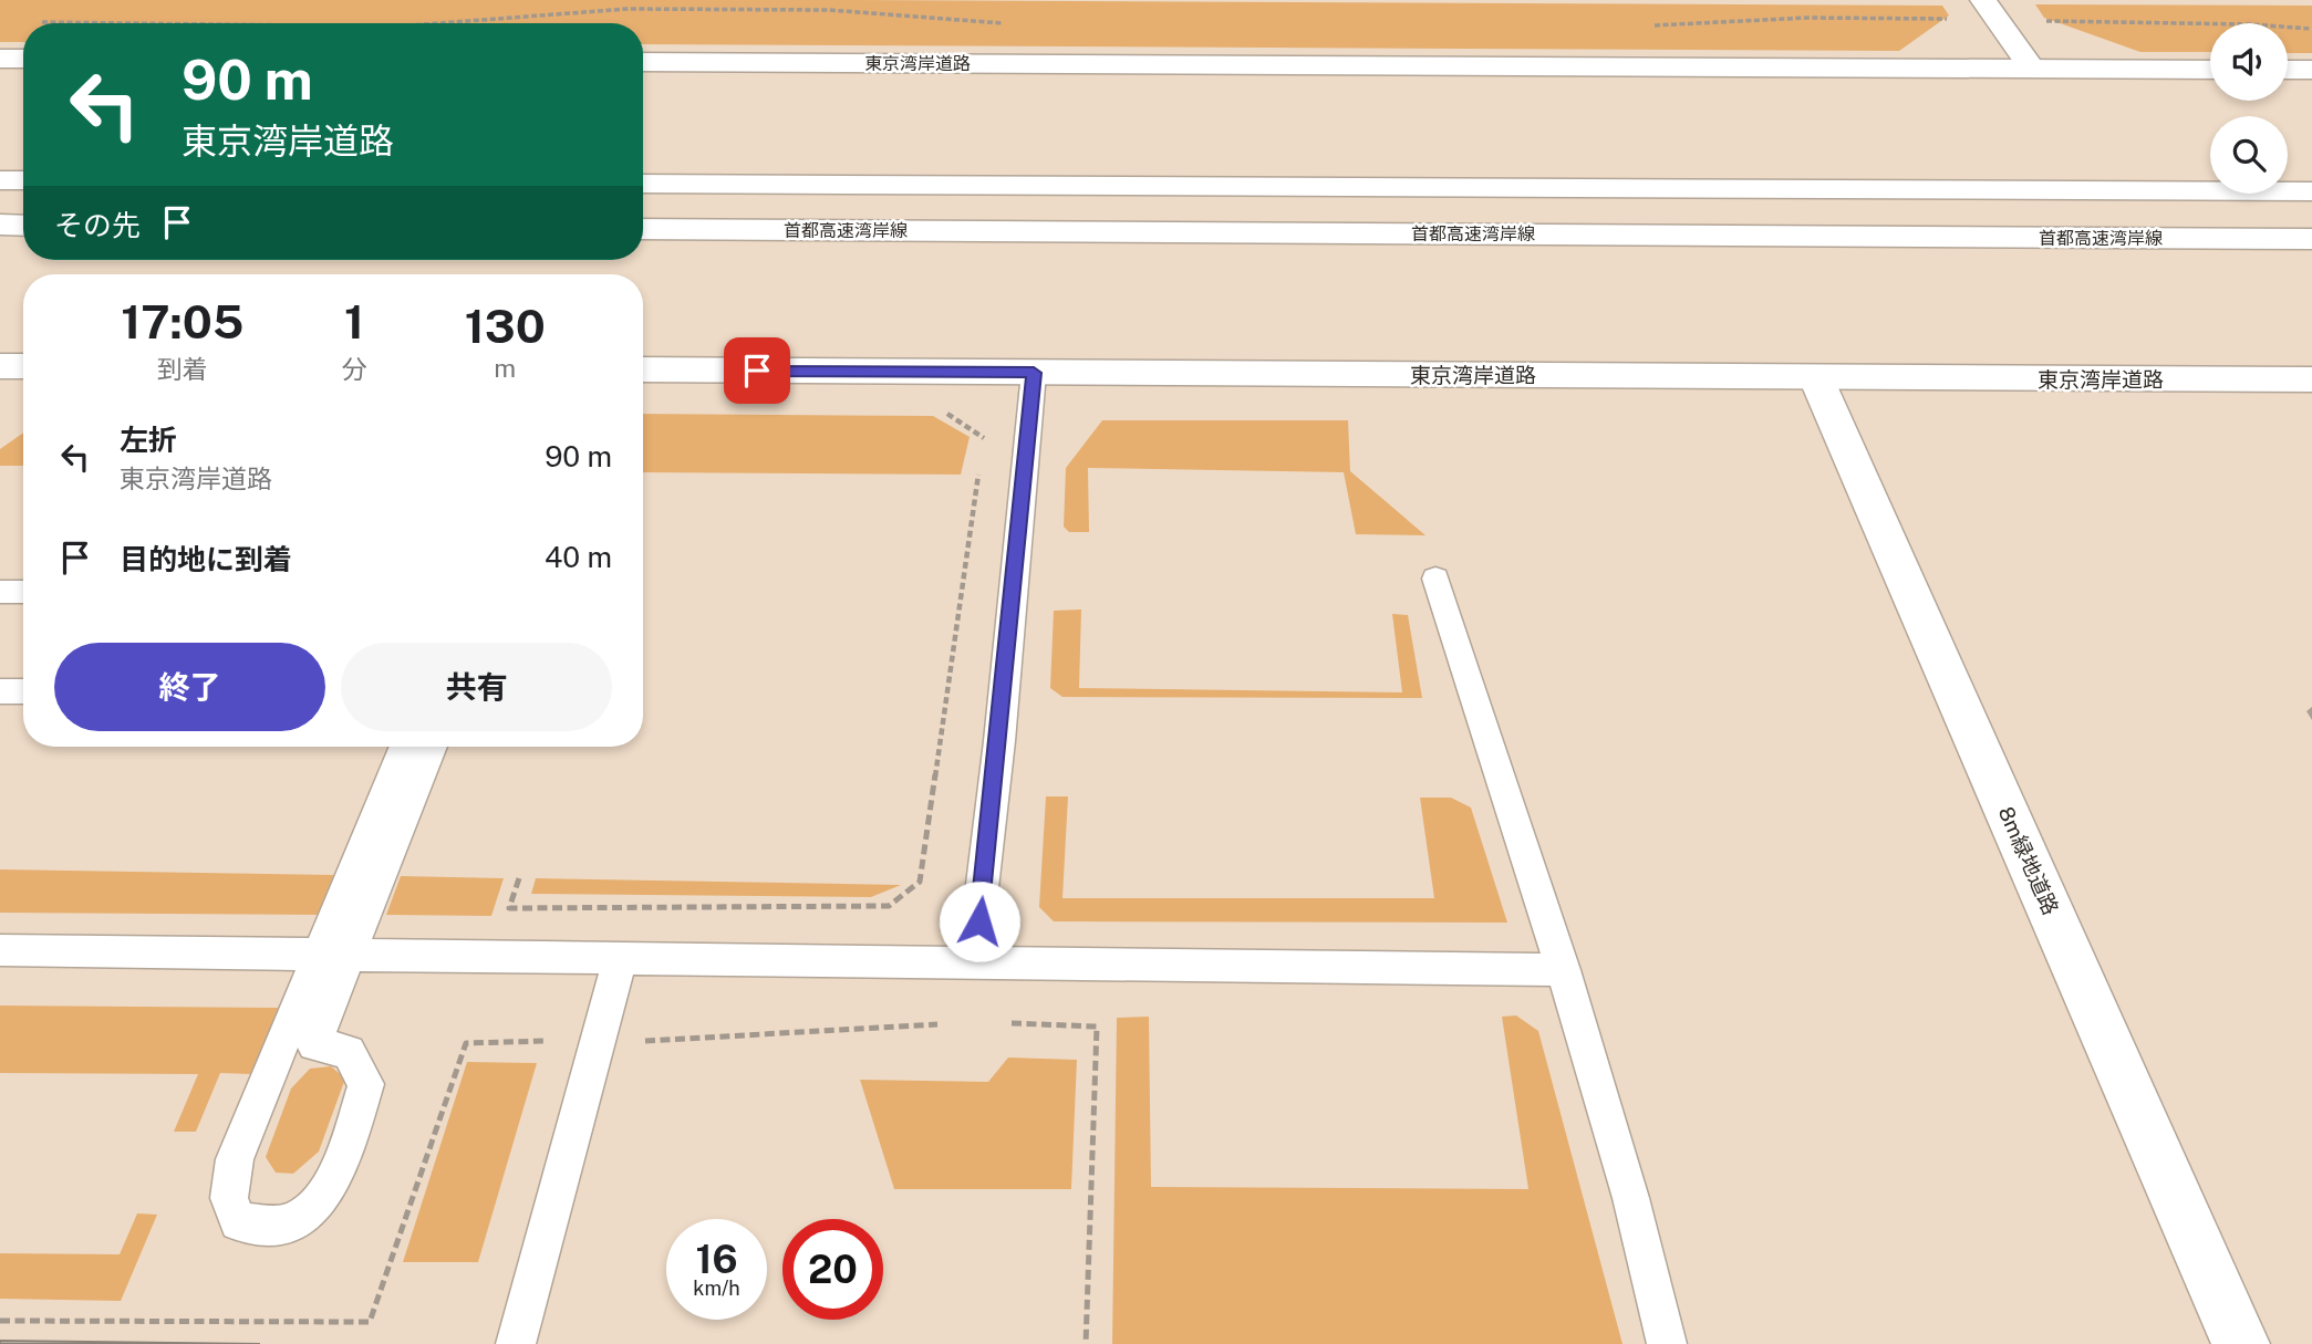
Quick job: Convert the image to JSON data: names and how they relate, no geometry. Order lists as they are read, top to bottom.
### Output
{
  "streets": {
    "main road": ["東京湾岸道路", "首都高速湾岸線", "8m緑地道路"]
  },
  "crossings": [
    ["東京湾岸道路", "8m緑地道路"]
  ],
  "page": {
    "turn": ["90 m", "東京湾岸道路"],
    "then": "その先",
    "eta": [
      "17:05",
      "到着",
      "1",
      "分",
      "130",
      "m"
    ],
    "list": [
      {
        "name": "左折",
        "note": "東京湾岸道路",
        "value": "90 m"
      },
      {
        "name": "目的地に到着",
        "value": "40 m"
      }
    ],
    "buttons": ["終了", "共有"],
    "speed": "16 km/h",
    "limit": "20"
  }
}
